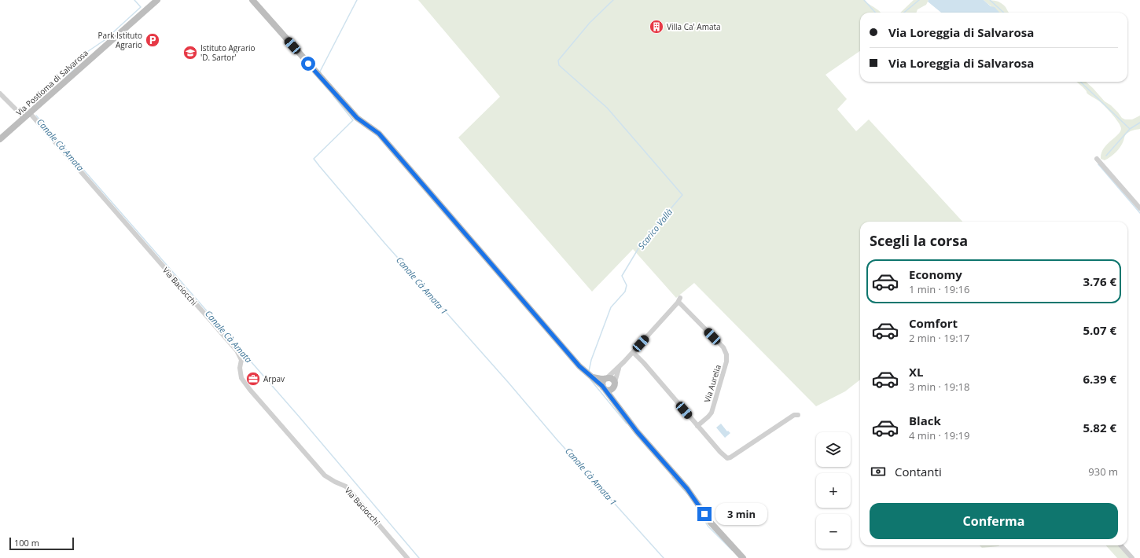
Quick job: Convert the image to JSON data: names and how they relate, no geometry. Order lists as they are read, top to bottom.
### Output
{
  "streets": {
    "street": ["Via Postioma di Salvarosa", "Via Baciocchi", "Via Aurelia"]
  },
  "crossings": [
    ["Via Postioma di Salvarosa", "Via Baciocchi"]
  ],
  "water": ["Canale Cà Amata", "Scarico Vallà", "Canale Cà Amata 1"],
  "places": {
    "building": ["Villa Ca' Amata"],
    "parking": ["Park Istituto Agrario"],
    "school or university": ["Istituto Agrario 'D. Sartor'"],
    "office": ["Arpav"]
  },
  "scale_bar": "100 m",
  "page": {
    "banner": ["Via Loreggia di Salvarosa", "Via Loreggia di Salvarosa"],
    "heading": "Scegli la corsa",
    "list": [
      {
        "name": "Economy",
        "note": "1 min · 19:16",
        "value": "3.76 €"
      },
      {
        "name": "Comfort",
        "note": "2 min · 19:17",
        "value": "5.07 €"
      },
      {
        "name": "XL",
        "note": "3 min · 19:18",
        "value": "6.39 €"
      },
      {
        "name": "Black",
        "note": "4 min · 19:19",
        "value": "5.82 €"
      }
    ],
    "map_buttons": ["+", "−"],
    "pay": ["Contanti", "930 m"],
    "buttons": "Conferma",
    "bubble": "3 min",
    "scale": "100 m"
  }
}
